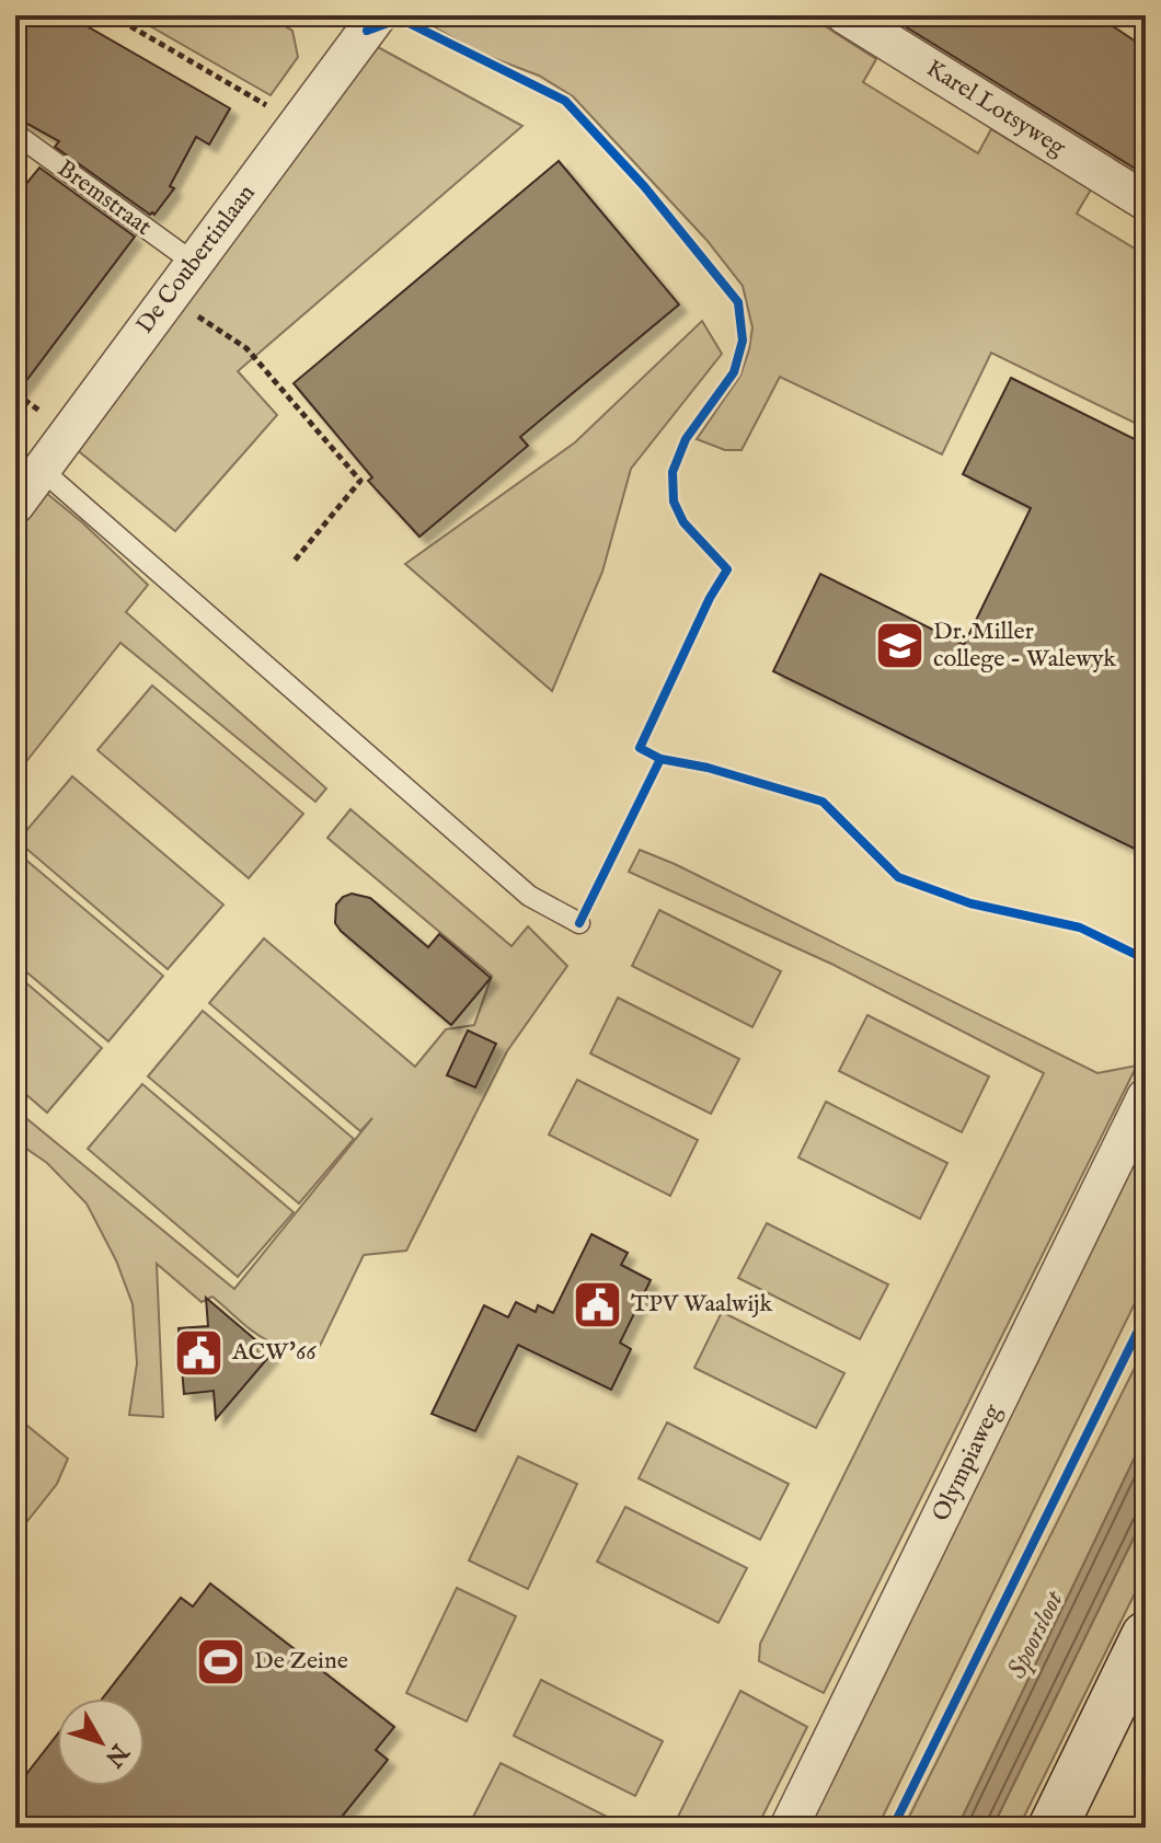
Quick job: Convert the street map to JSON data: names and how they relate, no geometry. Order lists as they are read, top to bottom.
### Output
{
  "streets": {
    "street": ["Karel Lotsyweg", "De Coubertinlaan", "Olympiaweg"],
    "lane": ["Bremstraat"]
  },
  "crossings": [
    ["Bremstraat", "De Coubertinlaan"]
  ],
  "water": ["Spoorsloot"],
  "places": {
    "school or university": ["Dr. Miller college - Walewyk"],
    "public building": ["TPV Waalwijk", "ACW'66"],
    "sports": ["De Zeine"]
  },
  "north": "bottom right"
}
